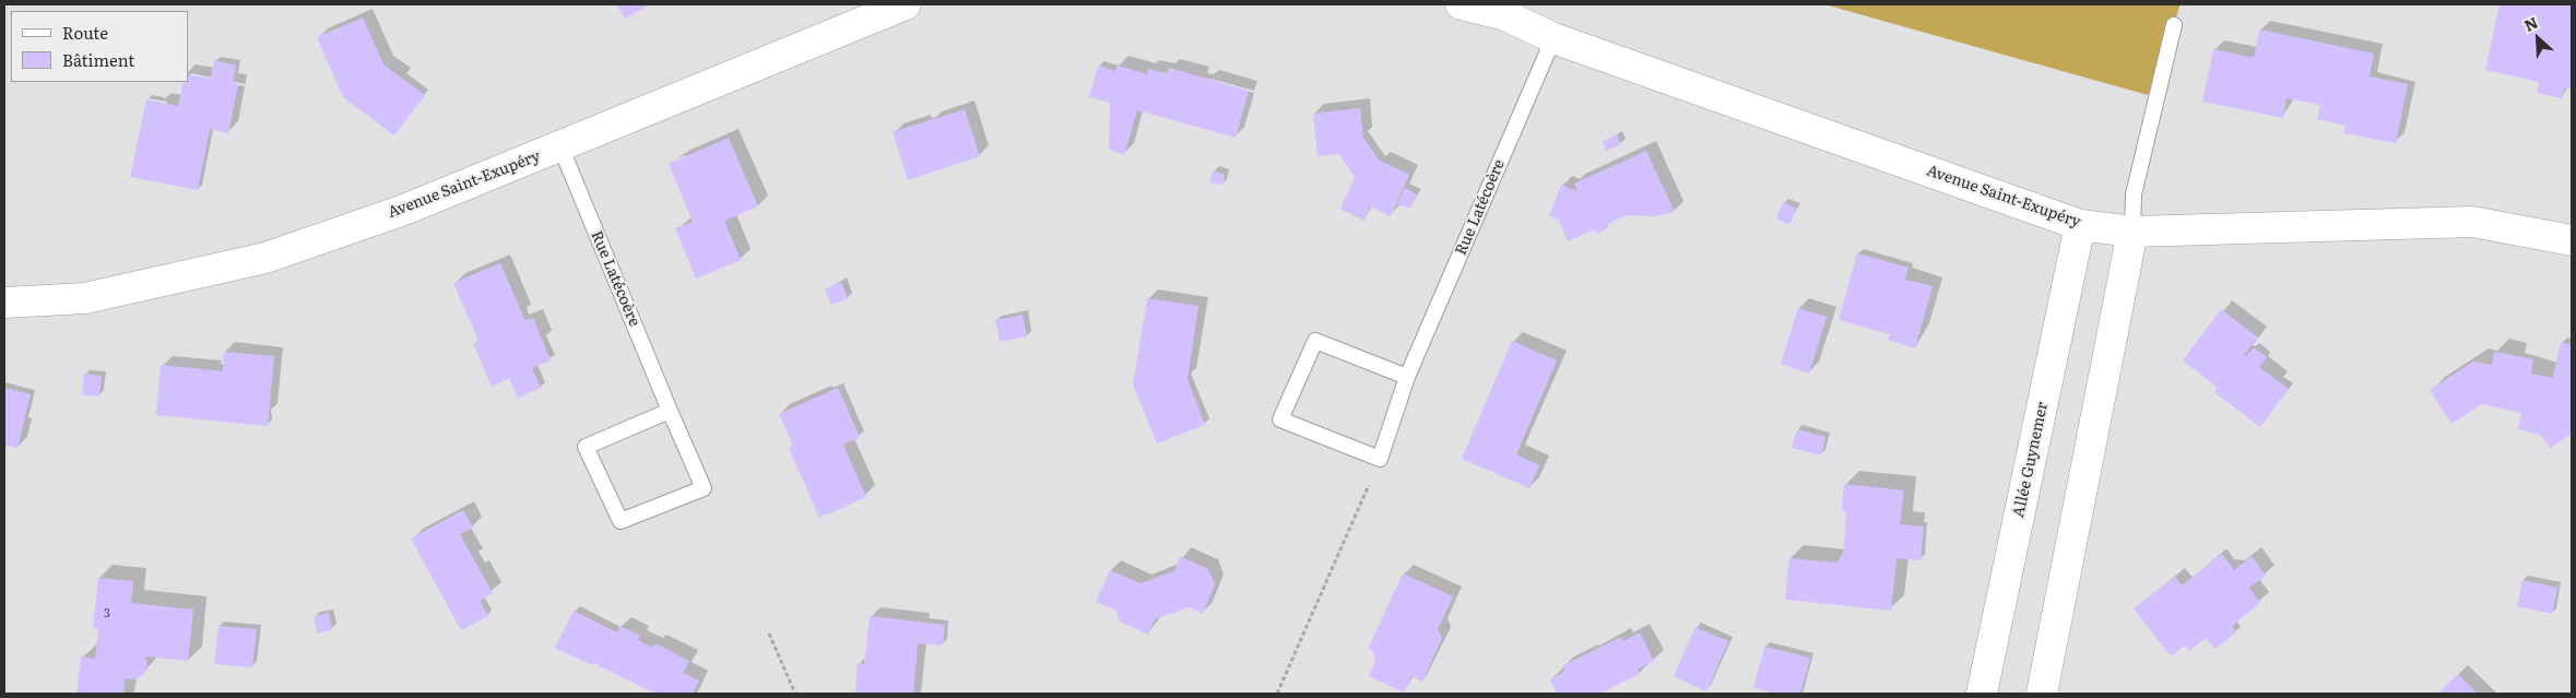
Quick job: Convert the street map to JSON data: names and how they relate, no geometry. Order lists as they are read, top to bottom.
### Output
{
  "streets": {
    "street": ["Avenue Saint-Exupéry", "Allée Guynemer"],
    "lane": ["Rue Latécoère"]
  },
  "crossings": [
    ["Avenue Saint-Exupéry", "Rue Latécoère"],
    ["Avenue Saint-Exupéry", "Allée Guynemer"]
  ],
  "house_numbers": ["3"],
  "legend": ["Route", "Bâtiment"],
  "north": "top left"
}
